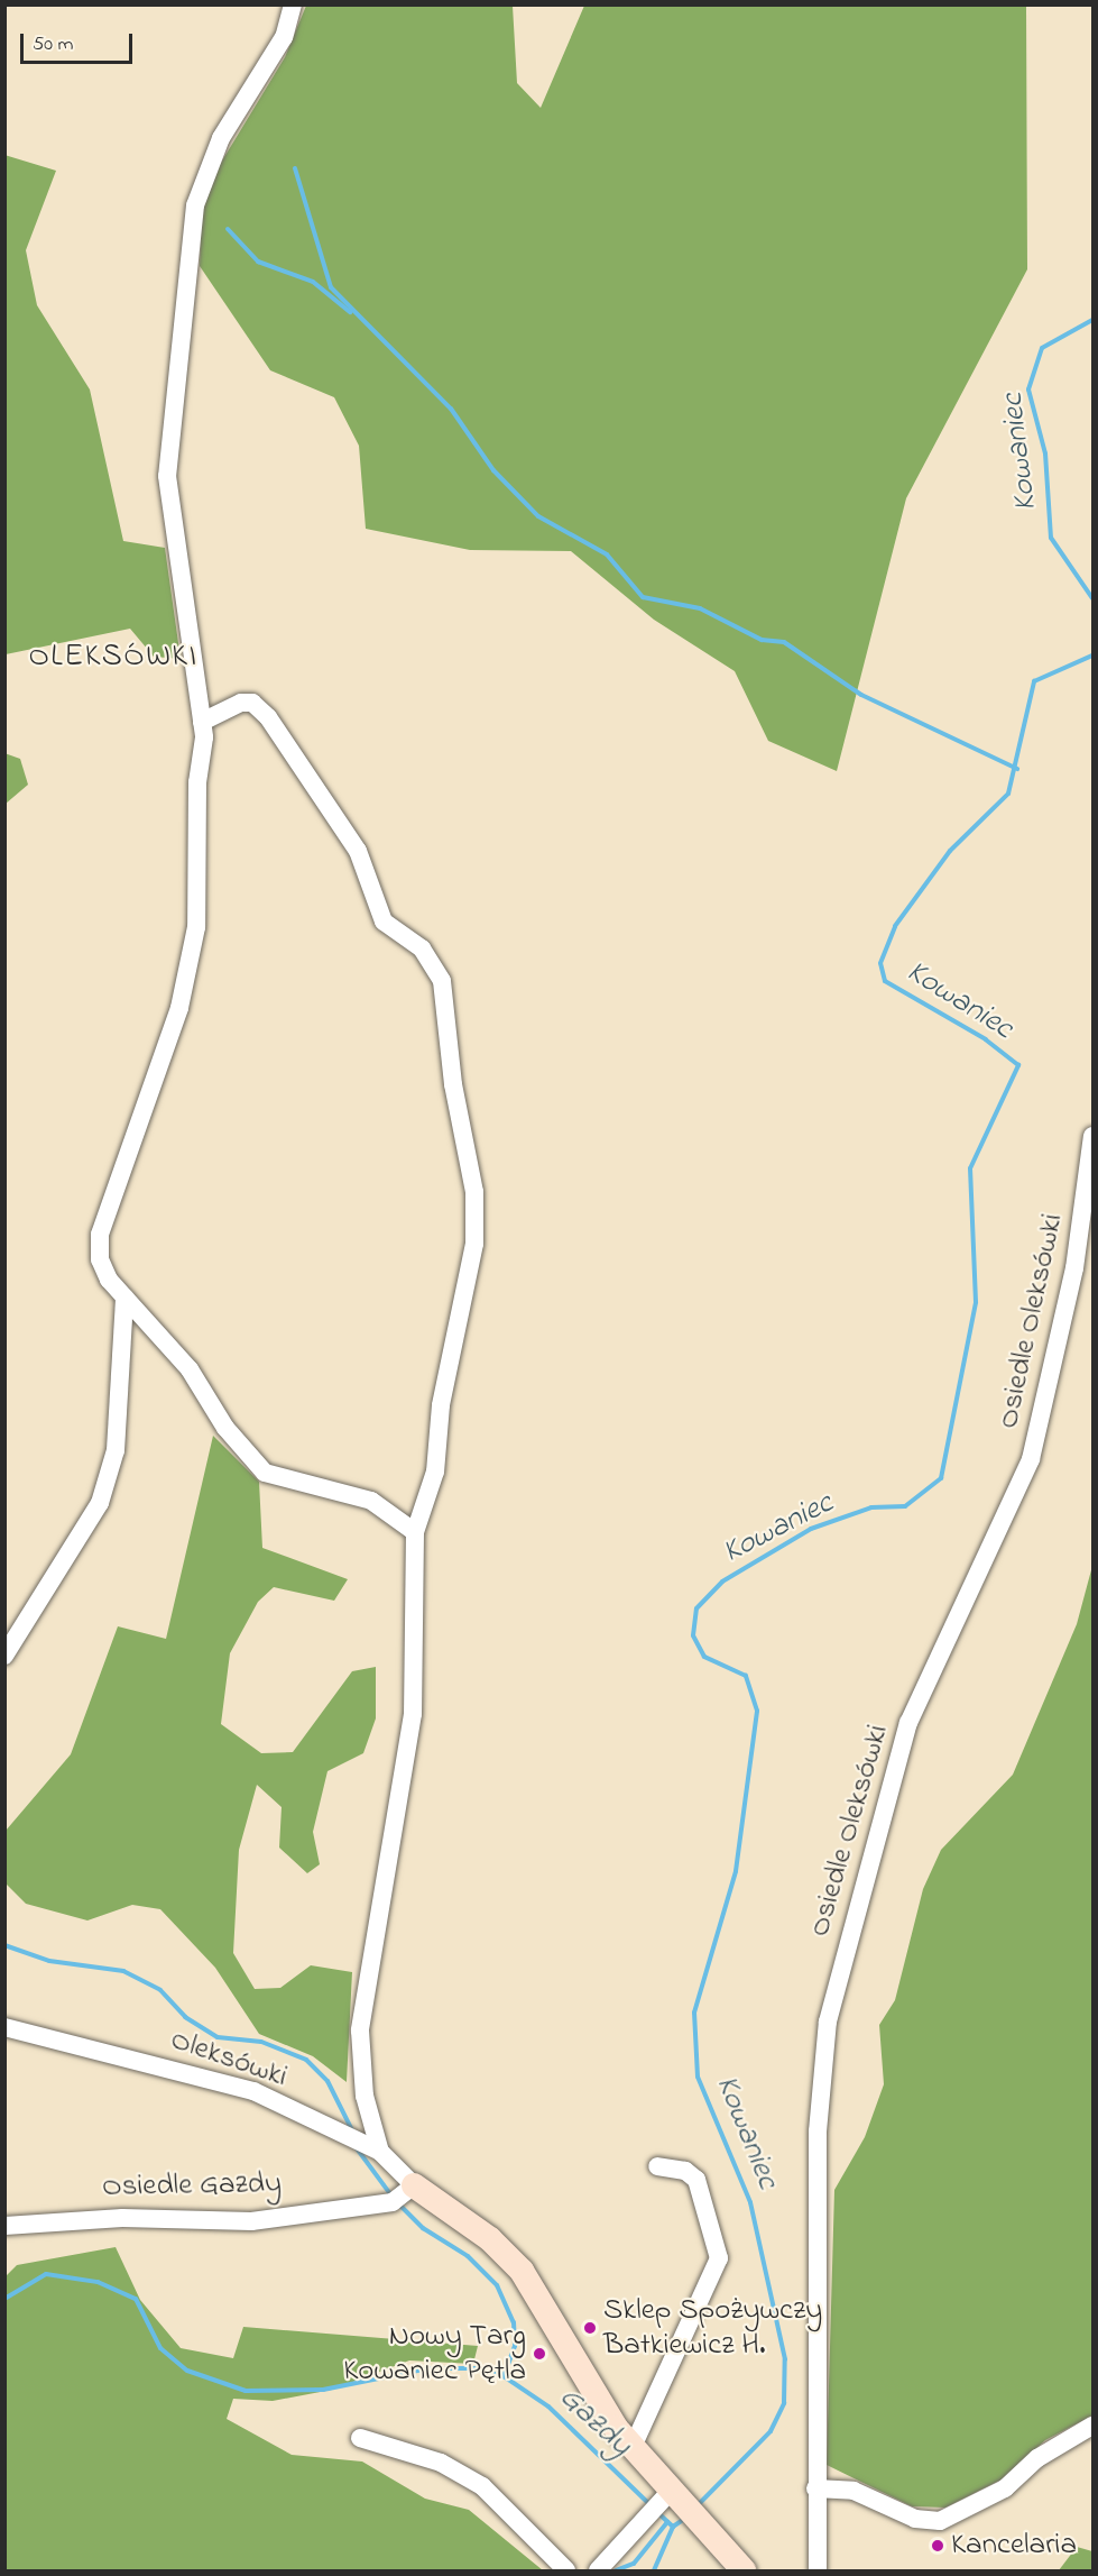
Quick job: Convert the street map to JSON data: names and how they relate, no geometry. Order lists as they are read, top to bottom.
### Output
{
  "streets": {
    "street": ["Osiedle Oleksówki", "Oleksówki", "Osiedle Gazdy"]
  },
  "crossings": [
    ["Oleksówki", "Osiedle Gazdy"]
  ],
  "districts": ["OLEKSÓWKI"],
  "water": ["Kowaniec", "Gazdy"],
  "places": ["Sklep Spożywczy Batkiewicz H.", "Nowy Targ Kowaniec Pętla", "Kancelaria"],
  "scale_bar": "50 m"
}
